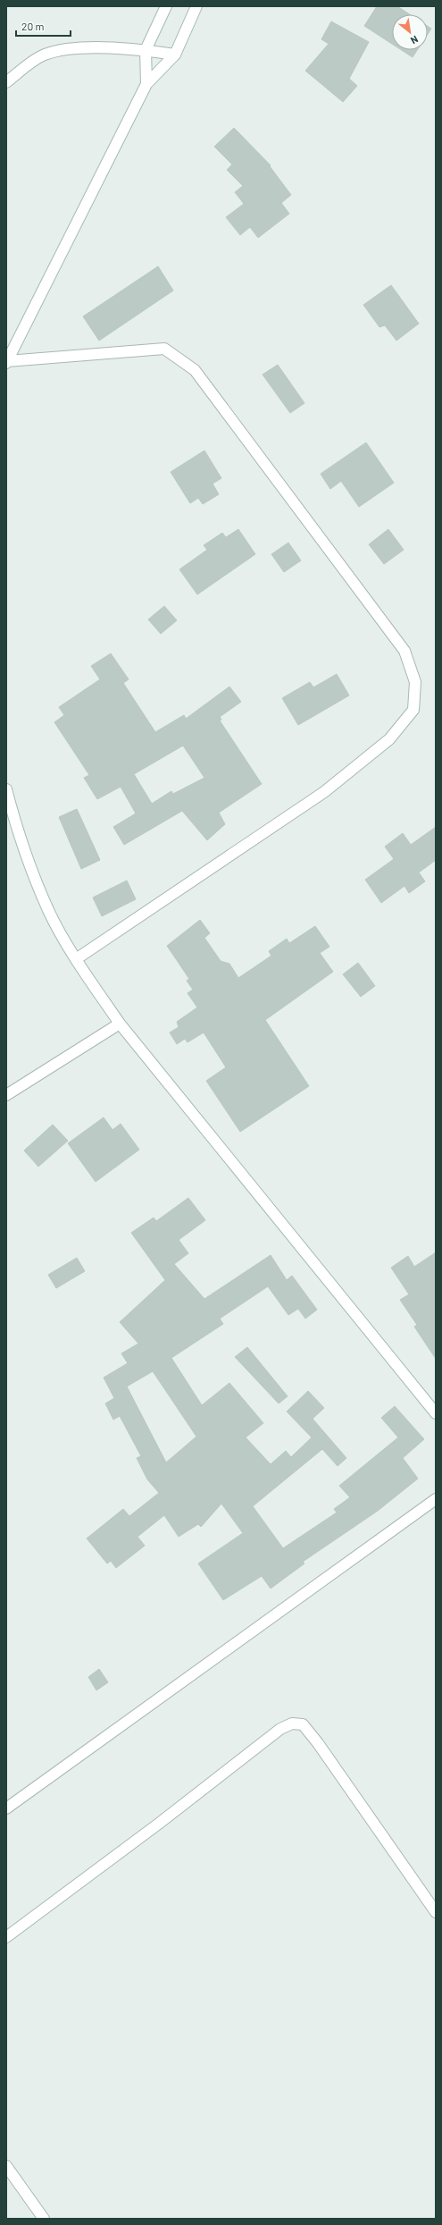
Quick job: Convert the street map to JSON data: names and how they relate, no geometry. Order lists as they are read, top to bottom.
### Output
{
  "scale_bar": "20 m",
  "north": "bottom right"
}
